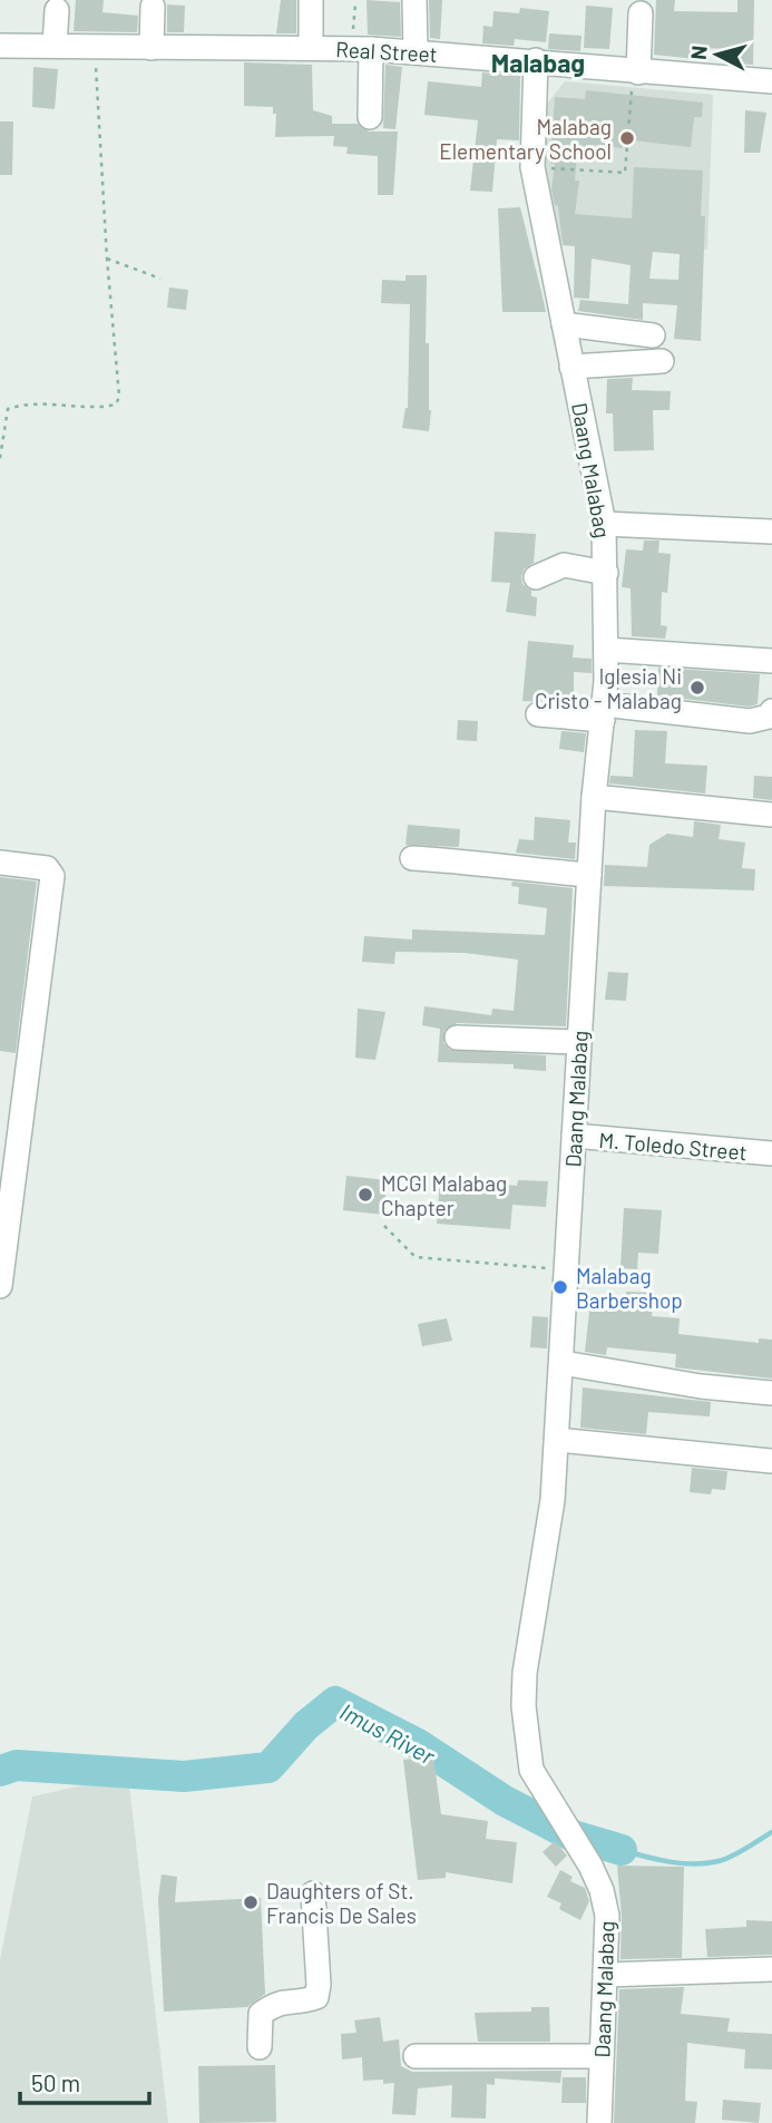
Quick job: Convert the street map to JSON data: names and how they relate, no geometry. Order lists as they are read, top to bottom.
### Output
{
  "streets": {
    "street": ["Real Street", "Daang Malabag", "M. Toledo Street"]
  },
  "crossings": [
    ["Real Street", "Daang Malabag"],
    ["Daang Malabag", "M. Toledo Street"]
  ],
  "districts": ["Malabag"],
  "water": ["Imus River"],
  "places": [
    "Malabag Elementary School",
    "Iglesia Ni Cristo - Malabag",
    "MCGI Malabag Chapter",
    "Malabag Barbershop",
    "Daughters of St. Francis De Sales"
  ],
  "scale_bar": "50 m",
  "north": "left"
}
